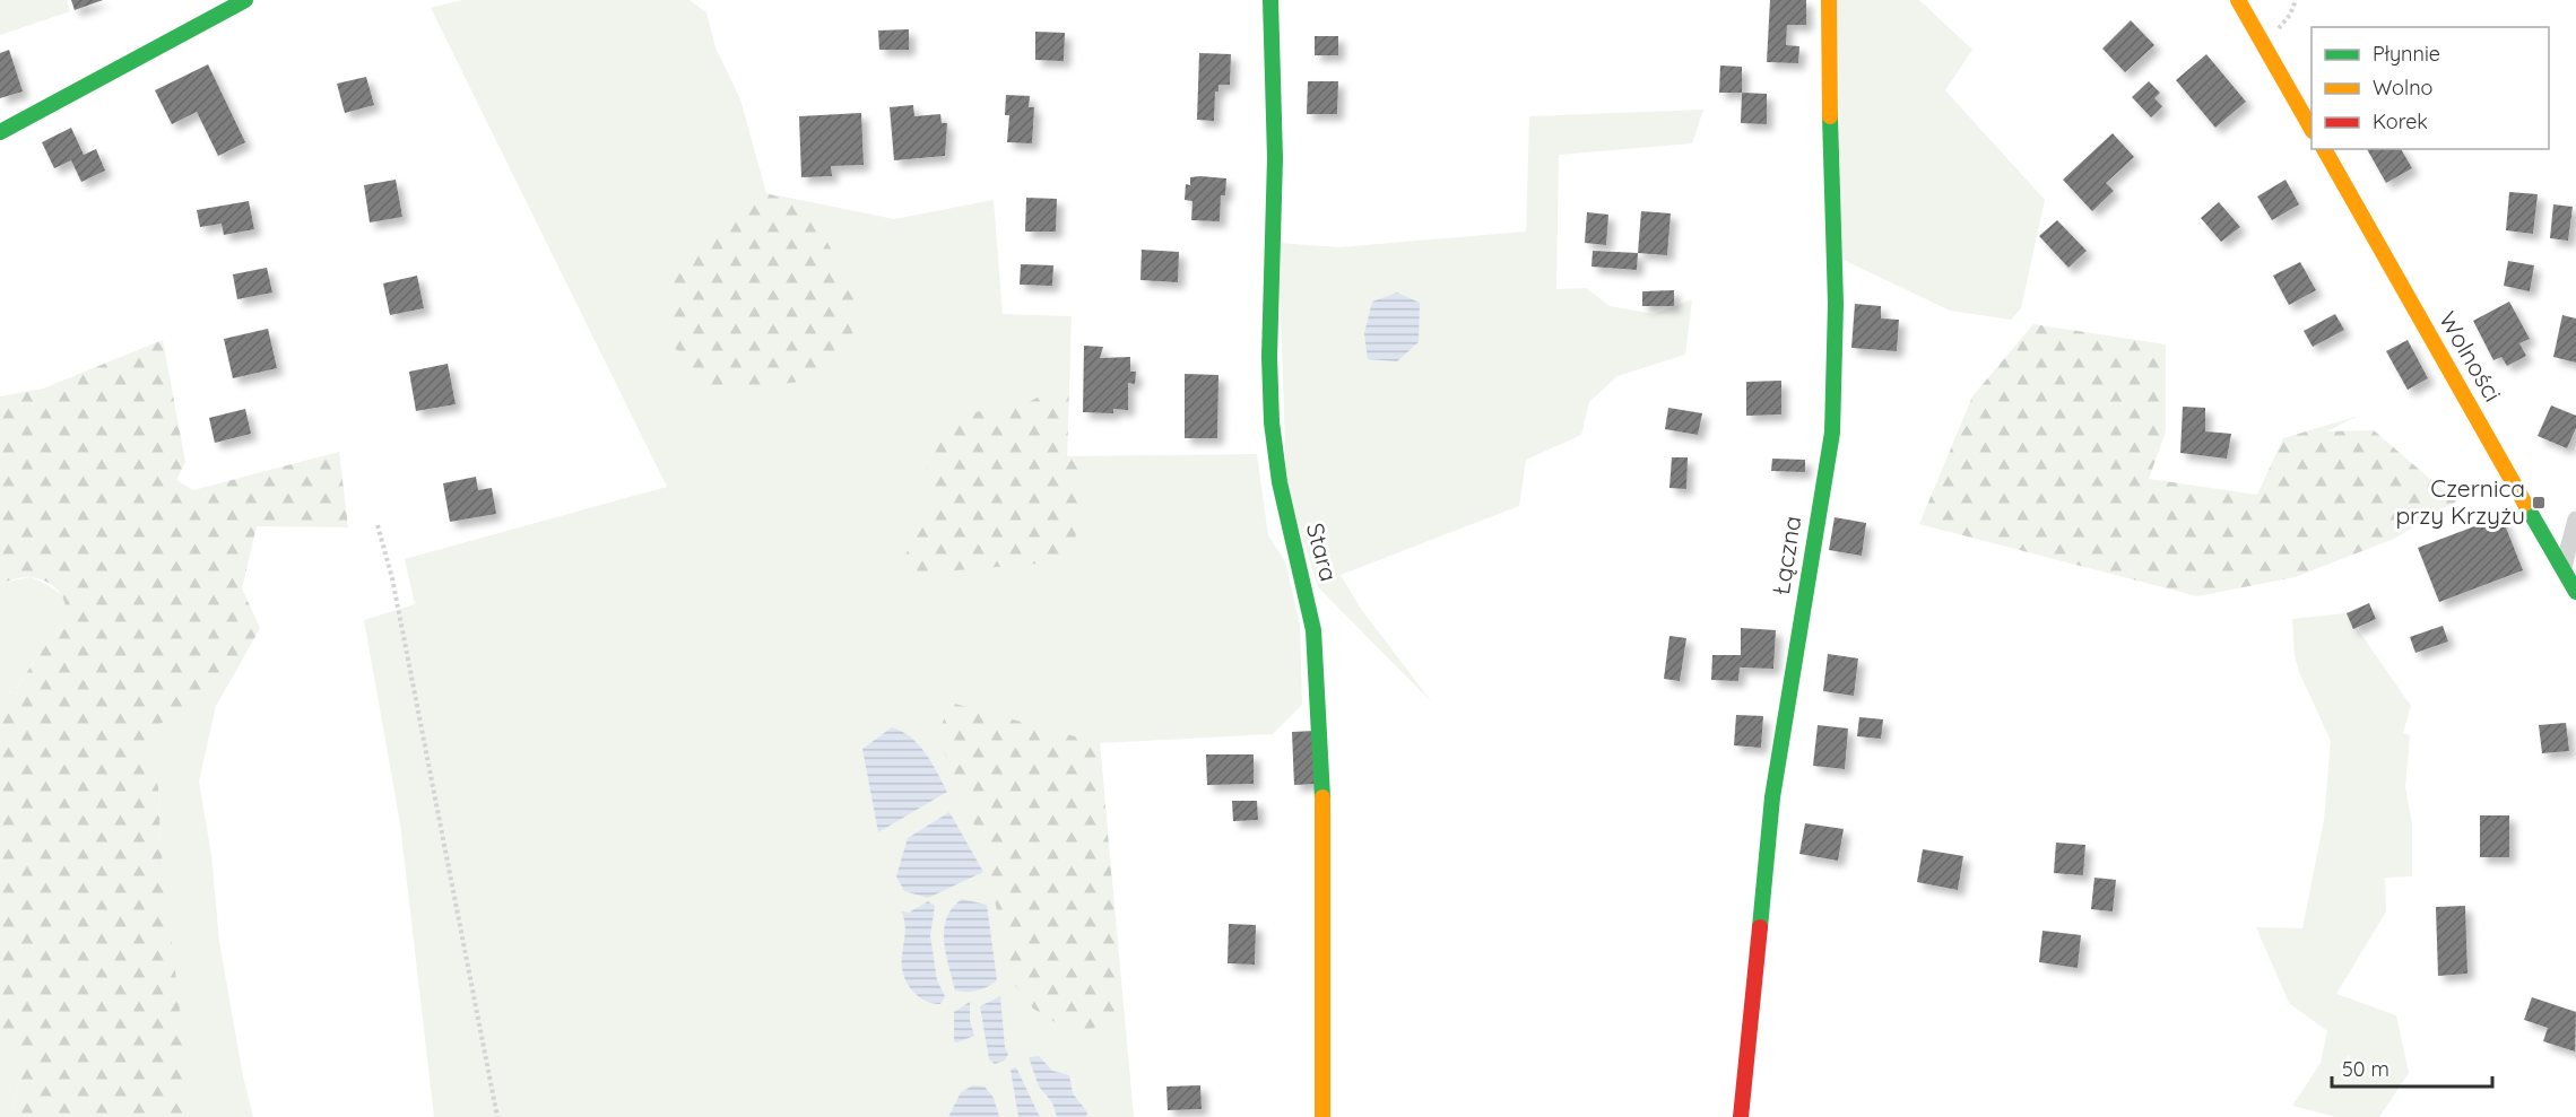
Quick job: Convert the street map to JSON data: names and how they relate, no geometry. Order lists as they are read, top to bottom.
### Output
{
  "streets": {
    "street": ["Wolności", "Stara", "Łączna"]
  },
  "places": {
    "transit": ["Czernica przy Krzyżu"]
  },
  "legend": ["Płynnie", "Wolno", "Korek"],
  "scale_bar": "50 m"
}
